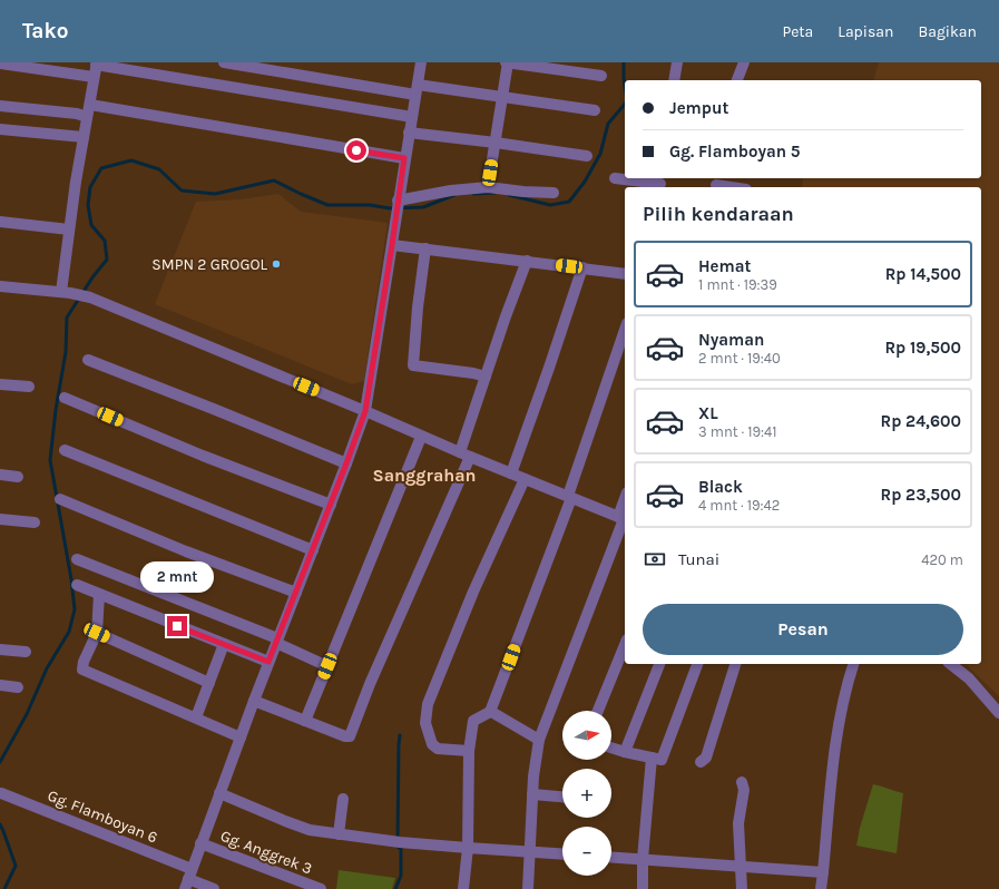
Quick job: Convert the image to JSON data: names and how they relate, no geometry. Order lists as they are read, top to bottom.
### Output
{
  "streets": {
    "street": ["Gg. Flamboyan 6", "Gg. Anggrek 3"]
  },
  "districts": ["Sanggrahan"],
  "places": ["SMPN 2 GROGOL"],
  "north": "right",
  "page": {
    "header": "Tako",
    "nav": ["Peta", "Lapisan", "Bagikan"],
    "banner": ["Jemput", "Gg. Flamboyan 5"],
    "heading": "Pilih kendaraan",
    "list": [
      {
        "name": "Hemat",
        "note": "1 mnt · 19:39",
        "value": "Rp 14,500"
      },
      {
        "name": "Nyaman",
        "note": "2 mnt · 19:40",
        "value": "Rp 19,500"
      },
      {
        "name": "XL",
        "note": "3 mnt · 19:41",
        "value": "Rp 24,600"
      },
      {
        "name": "Black",
        "note": "4 mnt · 19:42",
        "value": "Rp 23,500"
      }
    ],
    "pay": ["Tunai", "420 m"],
    "bubble": "2 mnt",
    "buttons": "Pesan",
    "map_buttons": ["+", "−"]
  }
}
